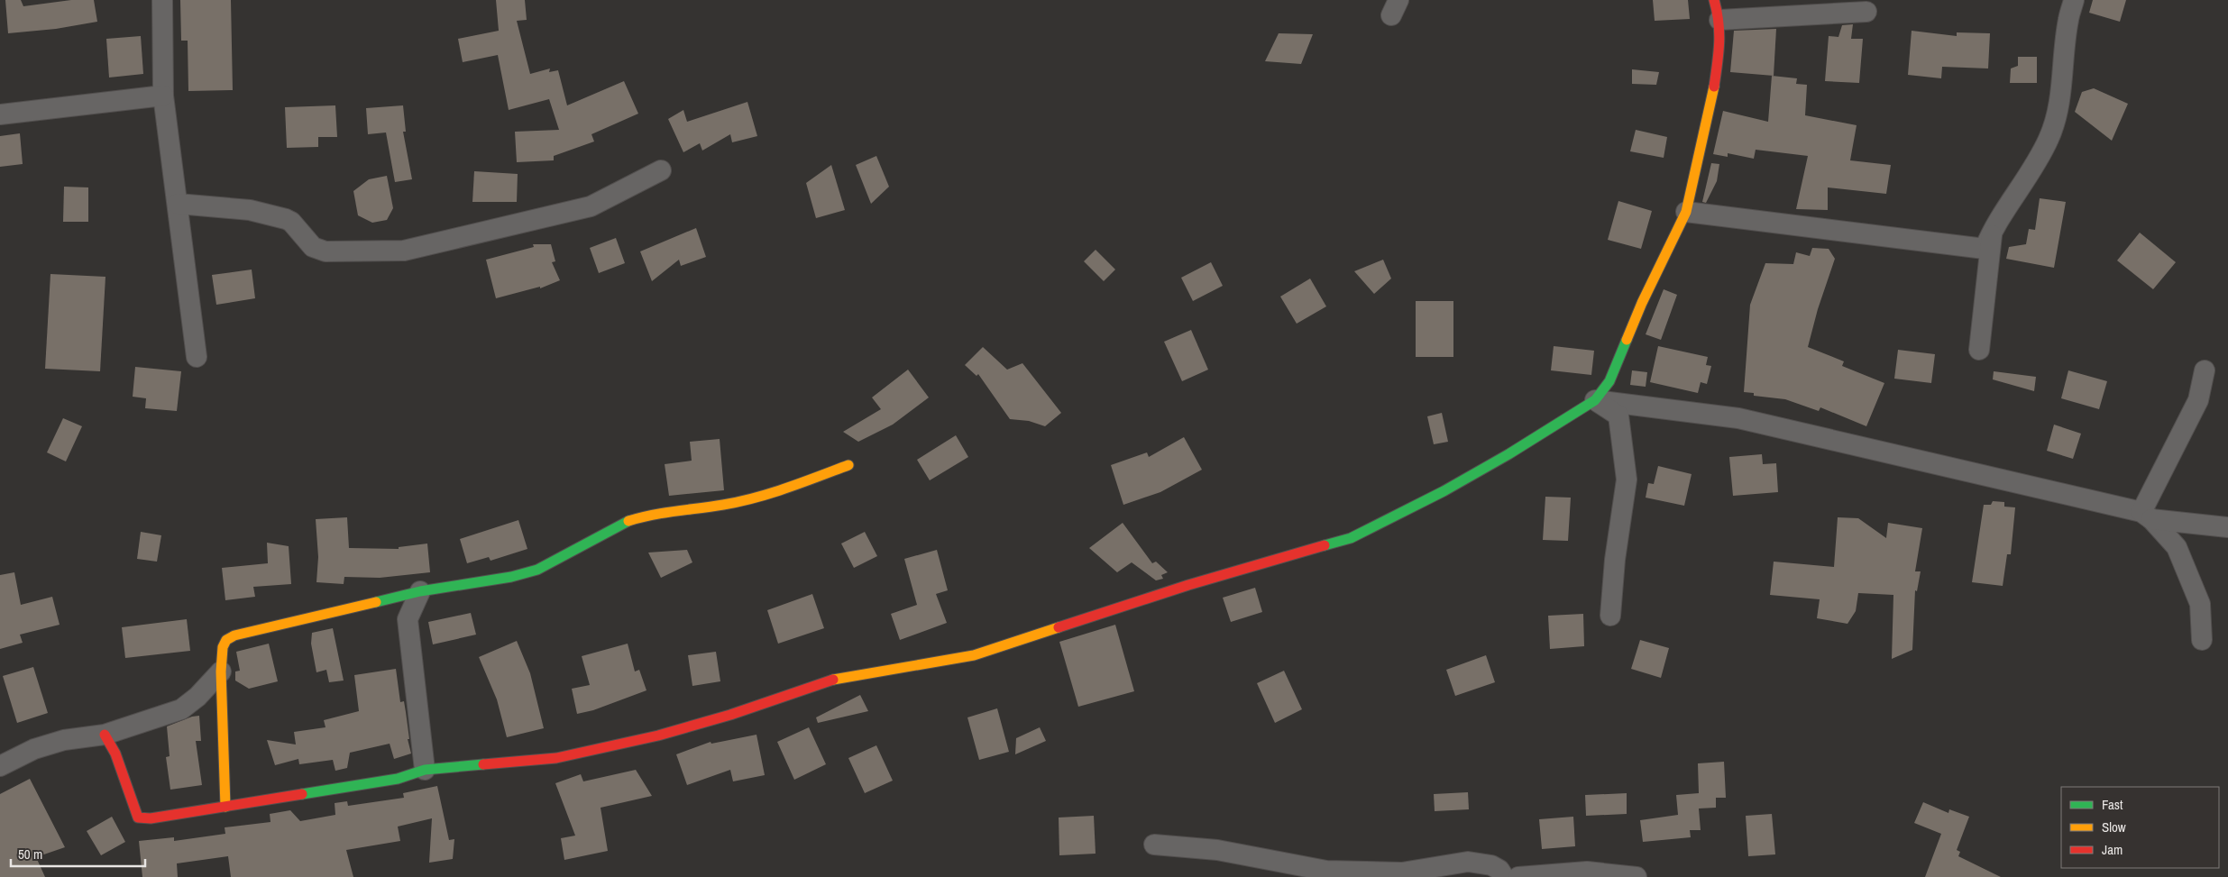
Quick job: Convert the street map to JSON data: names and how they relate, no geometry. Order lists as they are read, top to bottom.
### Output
{
  "legend": ["Fast", "Slow", "Jam"],
  "scale_bar": "50 m"
}
